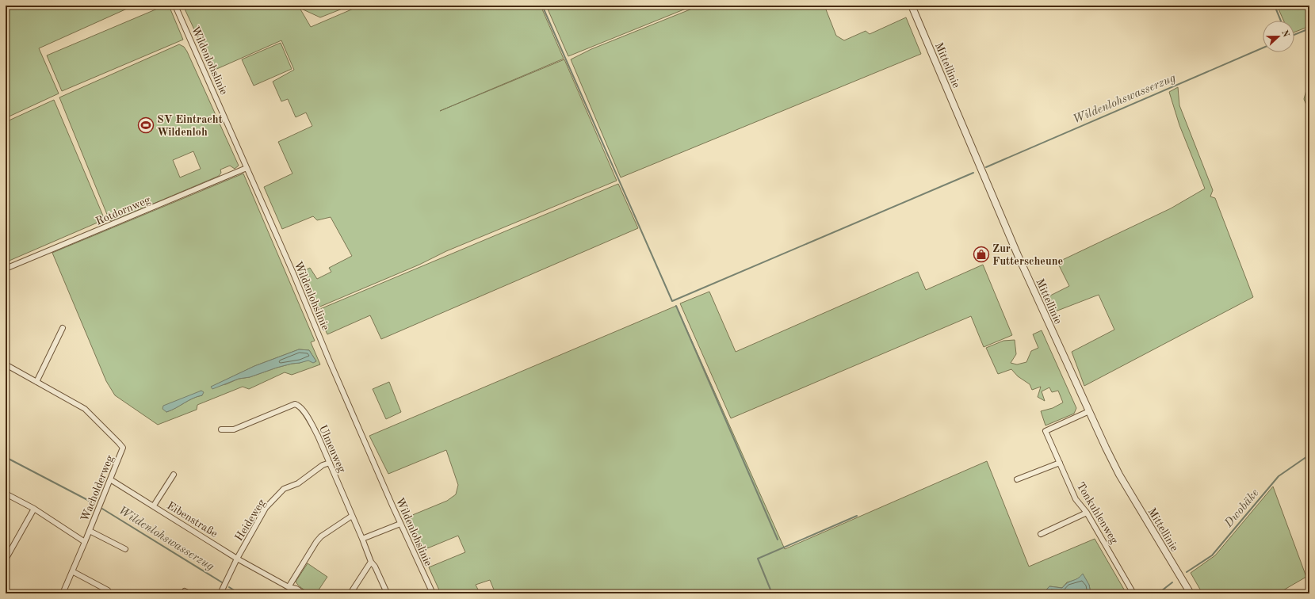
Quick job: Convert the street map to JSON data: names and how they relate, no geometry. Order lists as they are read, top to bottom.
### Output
{
  "streets": {
    "street": [
      "Wildenlohslinie",
      "Mittellinie",
      "Rotdornweg",
      "Ulmenweg",
      "Wacholderweg",
      "Tonkuhlenweg",
      "Eibenstraße",
      "Heideweg"
    ]
  },
  "crossings": [
    ["Wildenlohslinie", "Rotdornweg"],
    ["Mittellinie", "Tonkuhlenweg"],
    ["Ulmenweg", "Heideweg"],
    ["Wacholderweg", "Eibenstraße"],
    ["Eibenstraße", "Heideweg"]
  ],
  "water": ["Wildenlohswasserzug", "Dwobäke"],
  "places": {
    "sports": ["SV Eintracht Wildenloh"],
    "shop": ["Zur Futterscheune"]
  },
  "north": "right"
}
